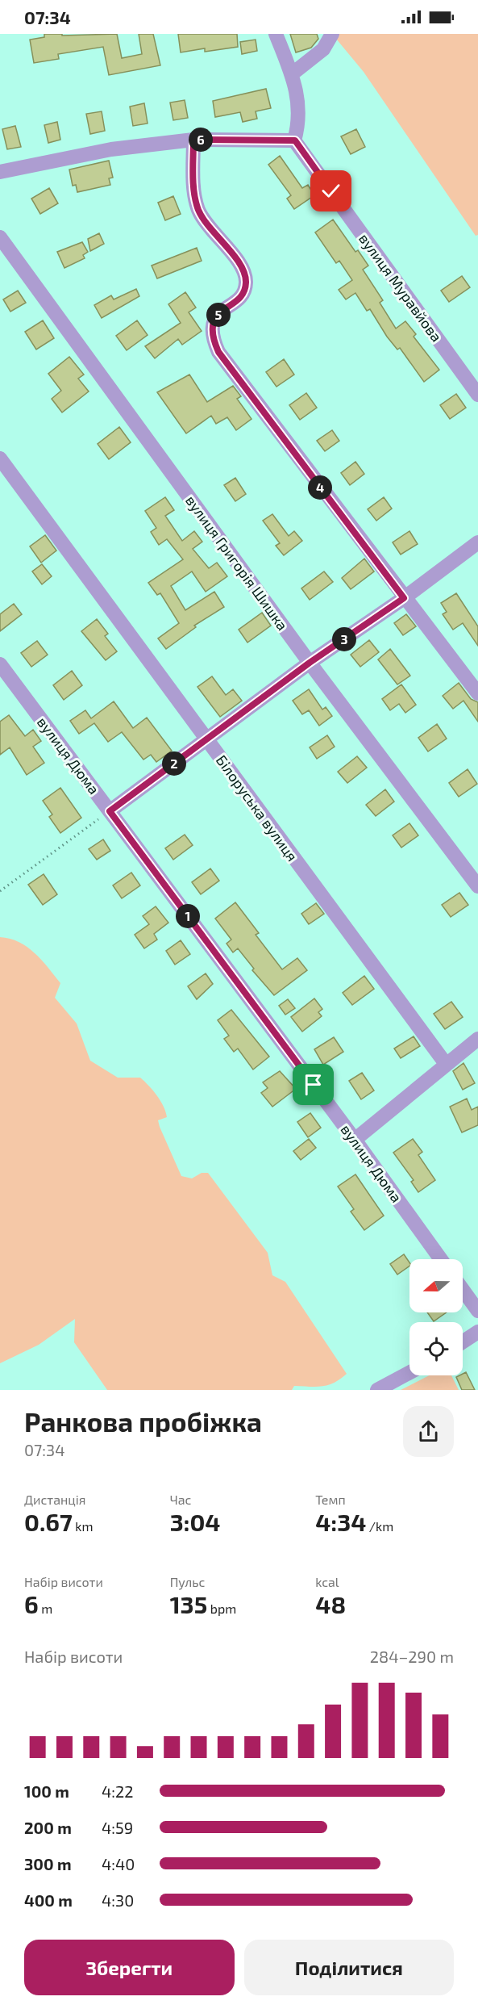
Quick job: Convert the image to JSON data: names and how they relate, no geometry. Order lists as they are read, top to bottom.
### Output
{
  "streets": {
    "street": [
      "вулиця Муравйова",
      "вулиця Григорія Шишка",
      "вулиця Дюма",
      "Білоруська вулиця"
    ]
  },
  "north": "left",
  "page": {
    "status": "07:34",
    "pins": [
      "6",
      "5",
      "4",
      "3",
      "2",
      "1"
    ],
    "heading": ["Ранкова пробіжка", "07:34"],
    "stats": [
      ["Дистанція", "0.67 km"],
      ["Час", "3:04"],
      ["Темп", "4:34 /km"],
      ["Набір висоти", "6 m"],
      ["Пульс", "135 bpm"],
      ["kcal", "48"]
    ],
    "chart": ["Набір висоти", "284–290 m"],
    "list": [
      {
        "name": "100 m",
        "note": "4:22"
      },
      {
        "name": "200 m",
        "note": "4:59"
      },
      {
        "name": "300 m",
        "note": "4:40"
      },
      {
        "name": "400 m",
        "note": "4:30"
      }
    ],
    "buttons": ["Зберегти", "Поділитися"]
  }
}
